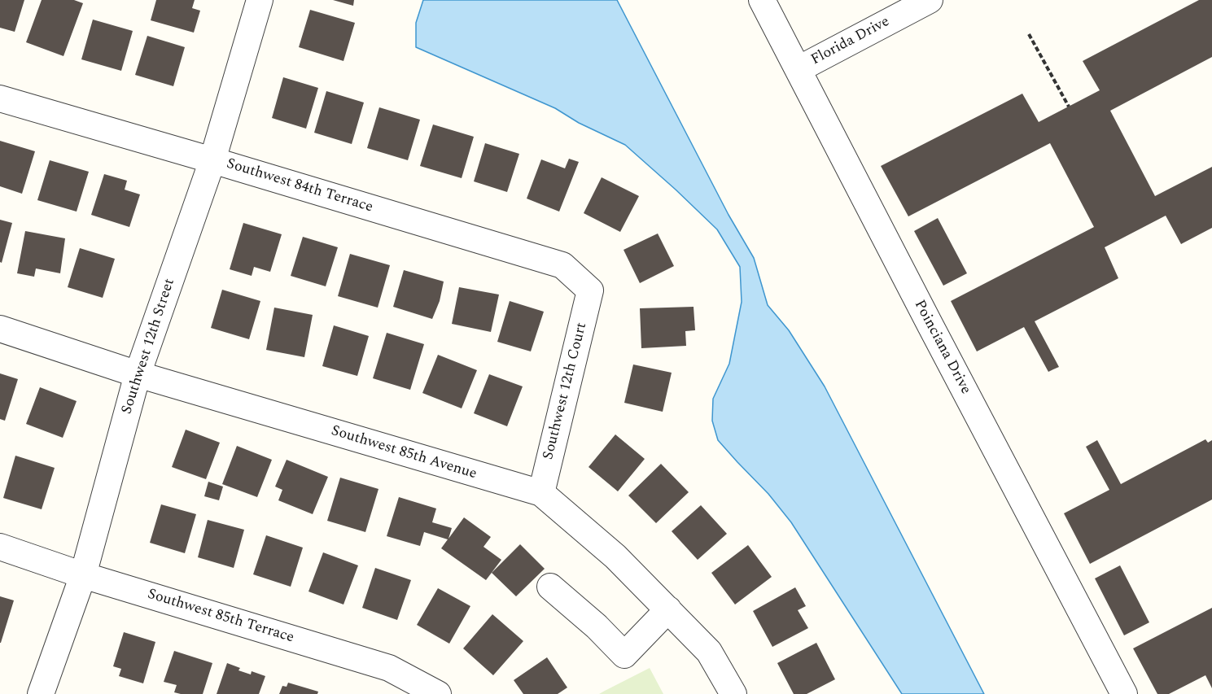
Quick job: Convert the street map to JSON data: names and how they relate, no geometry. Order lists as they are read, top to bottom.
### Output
{
  "streets": {
    "street": [
      "Florida Drive",
      "Southwest 84th Terrace",
      "Southwest 12th Street",
      "Poinciana Drive",
      "Southwest 12th Court",
      "Southwest 85th Avenue",
      "Southwest 85th Terrace"
    ]
  },
  "crossings": [
    ["Florida Drive", "Poinciana Drive"],
    ["Southwest 84th Terrace", "Southwest 12th Street"],
    ["Southwest 84th Terrace", "Southwest 12th Court"],
    ["Southwest 12th Street", "Southwest 85th Avenue"],
    ["Southwest 12th Street", "Southwest 85th Terrace"],
    ["Southwest 12th Court", "Southwest 85th Avenue"]
  ]
}
